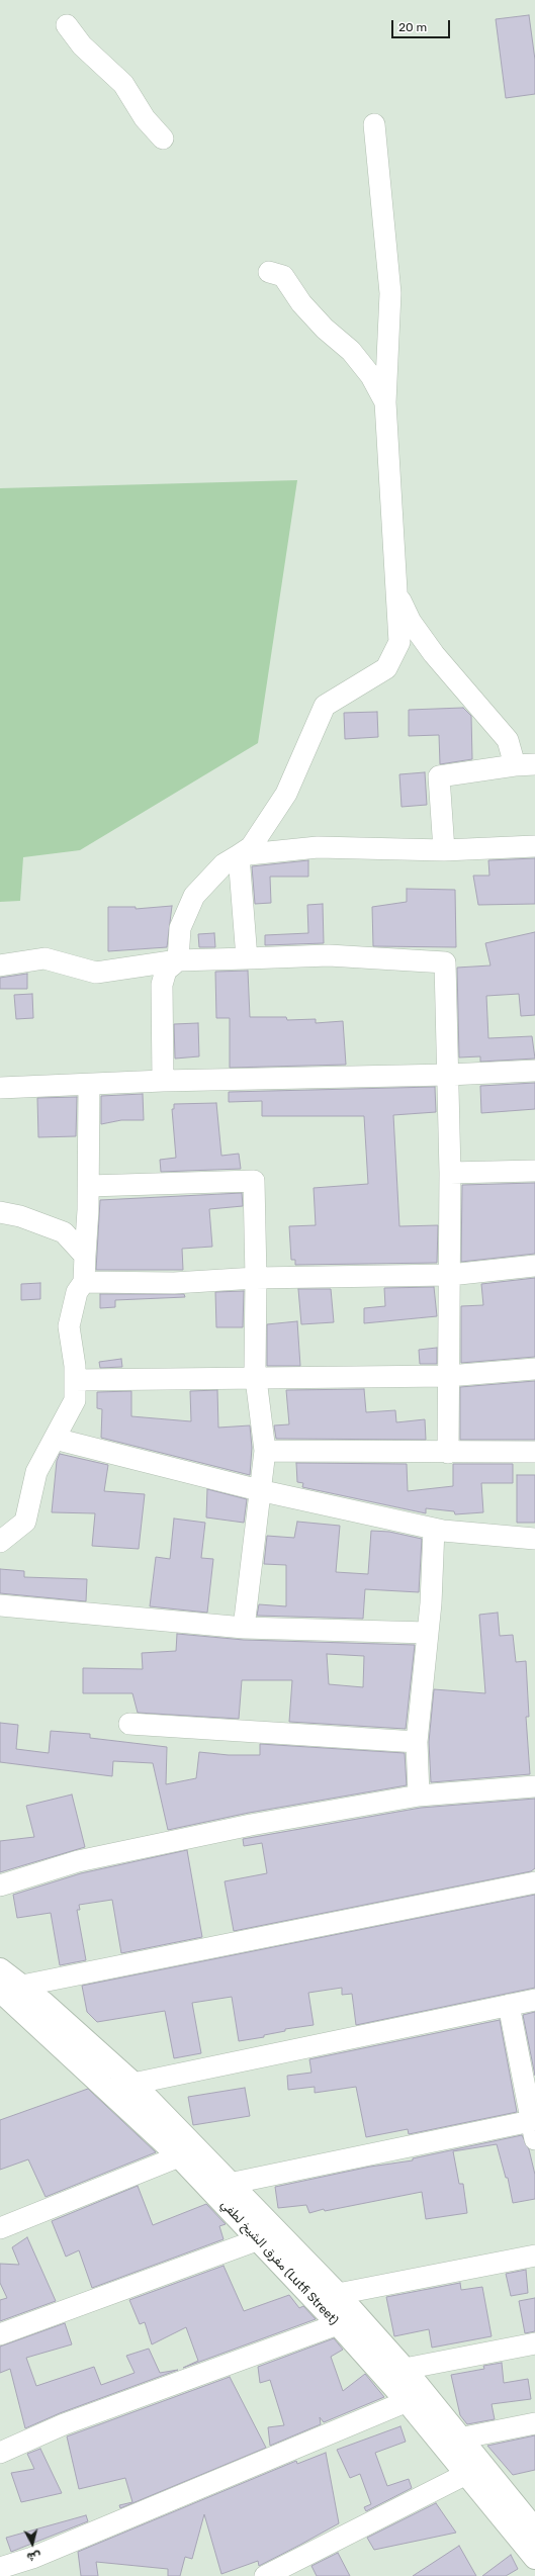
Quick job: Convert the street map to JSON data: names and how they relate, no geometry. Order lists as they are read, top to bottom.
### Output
{
  "streets": {
    "street": ["مفرق الشيخ لطفي (Lutfi Street)"]
  },
  "scale_bar": "20 m",
  "north": "bottom"
}
